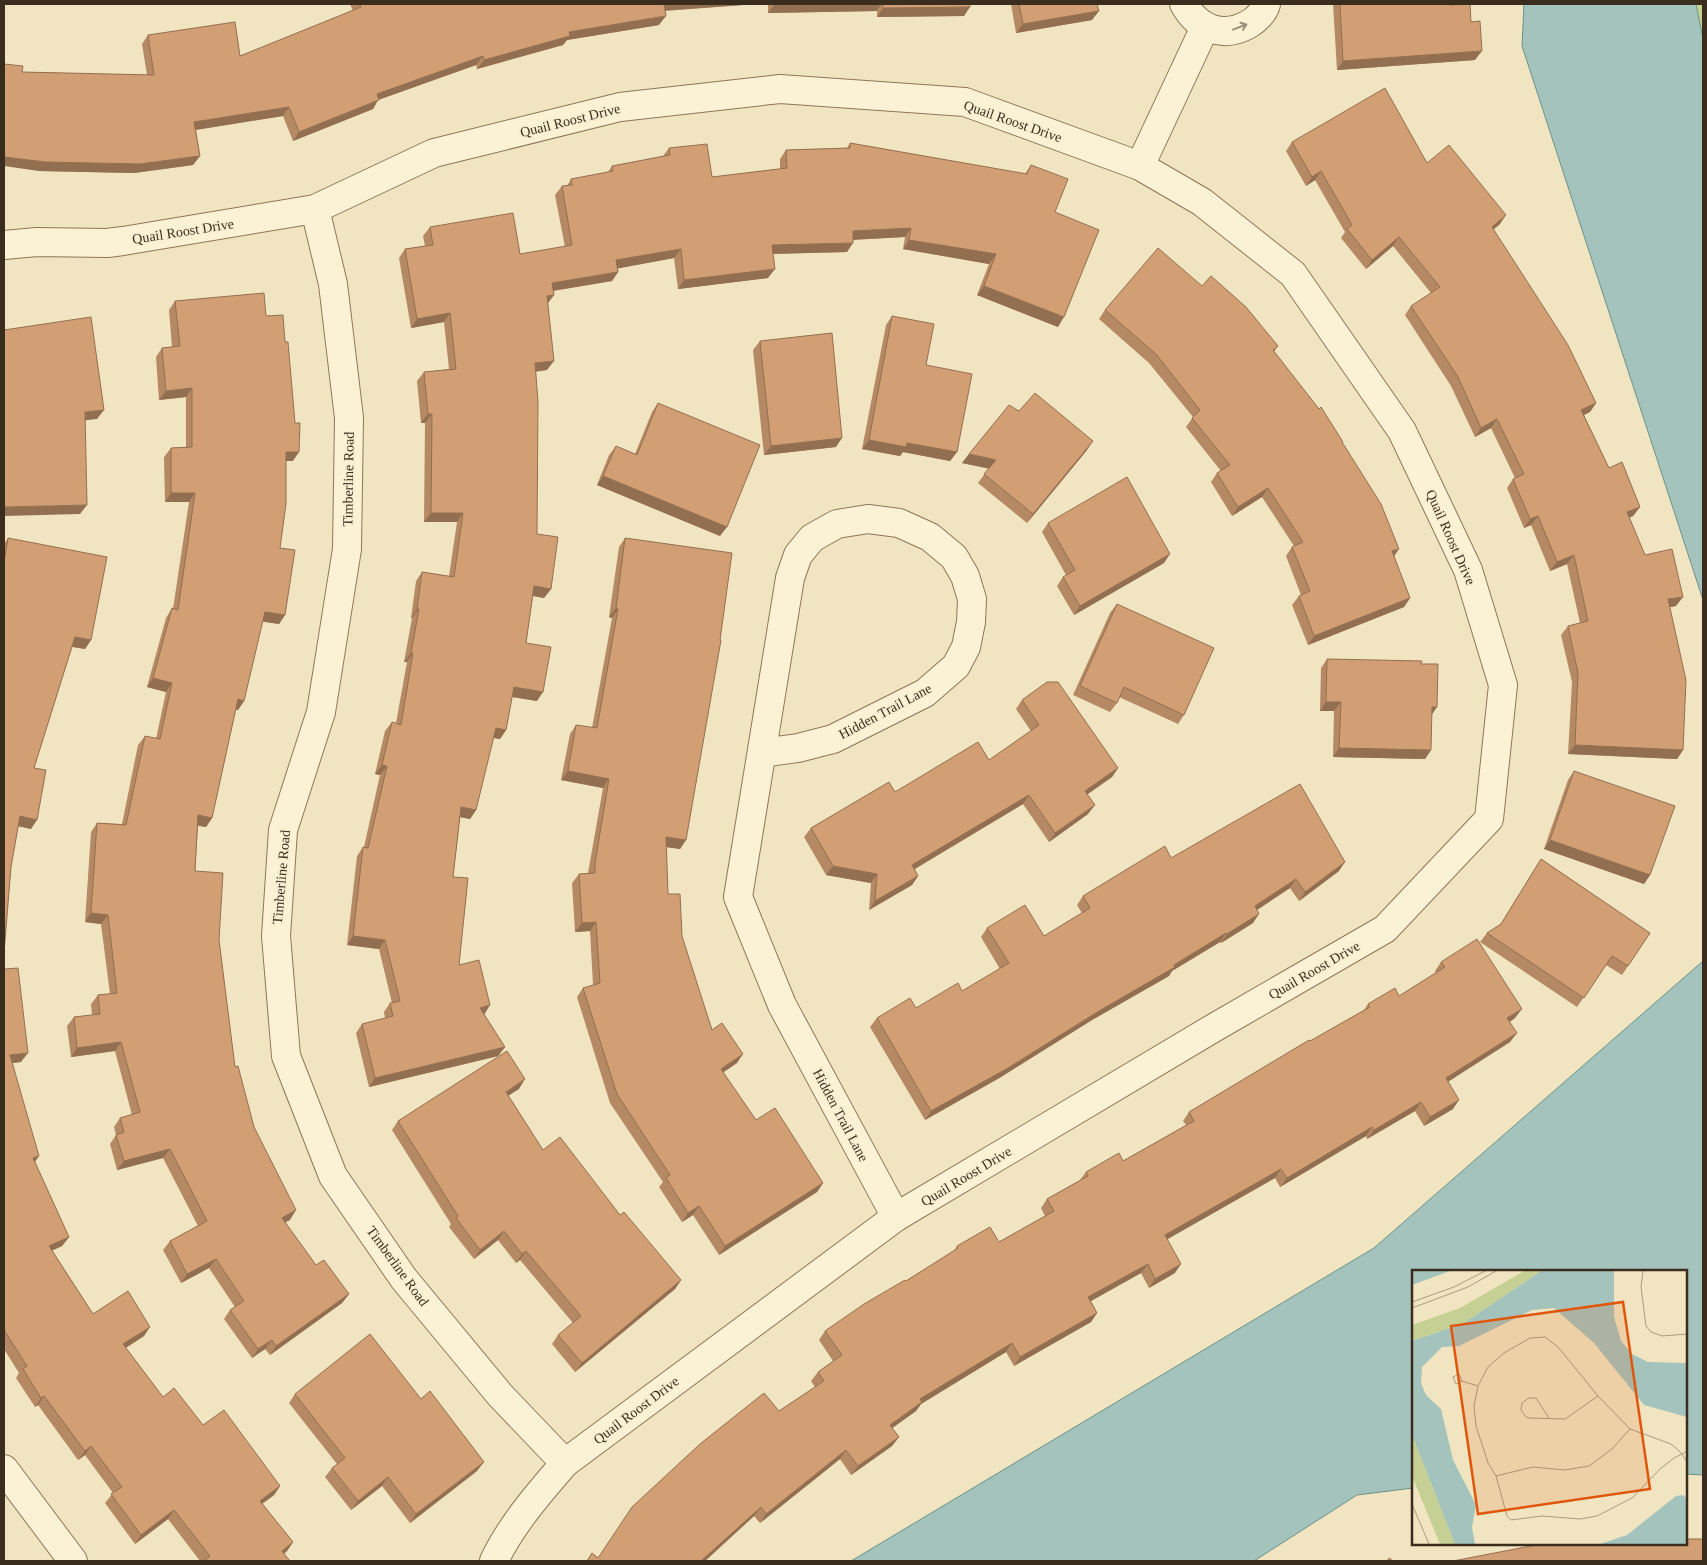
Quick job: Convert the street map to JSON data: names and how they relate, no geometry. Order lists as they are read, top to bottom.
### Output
{
  "streets": {
    "street": ["Quail Roost Drive", "Timberline Road", "Hidden Trail Lane"]
  },
  "crossings": [
    ["Quail Roost Drive", "Timberline Road"],
    ["Quail Roost Drive", "Hidden Trail Lane"]
  ]
}
